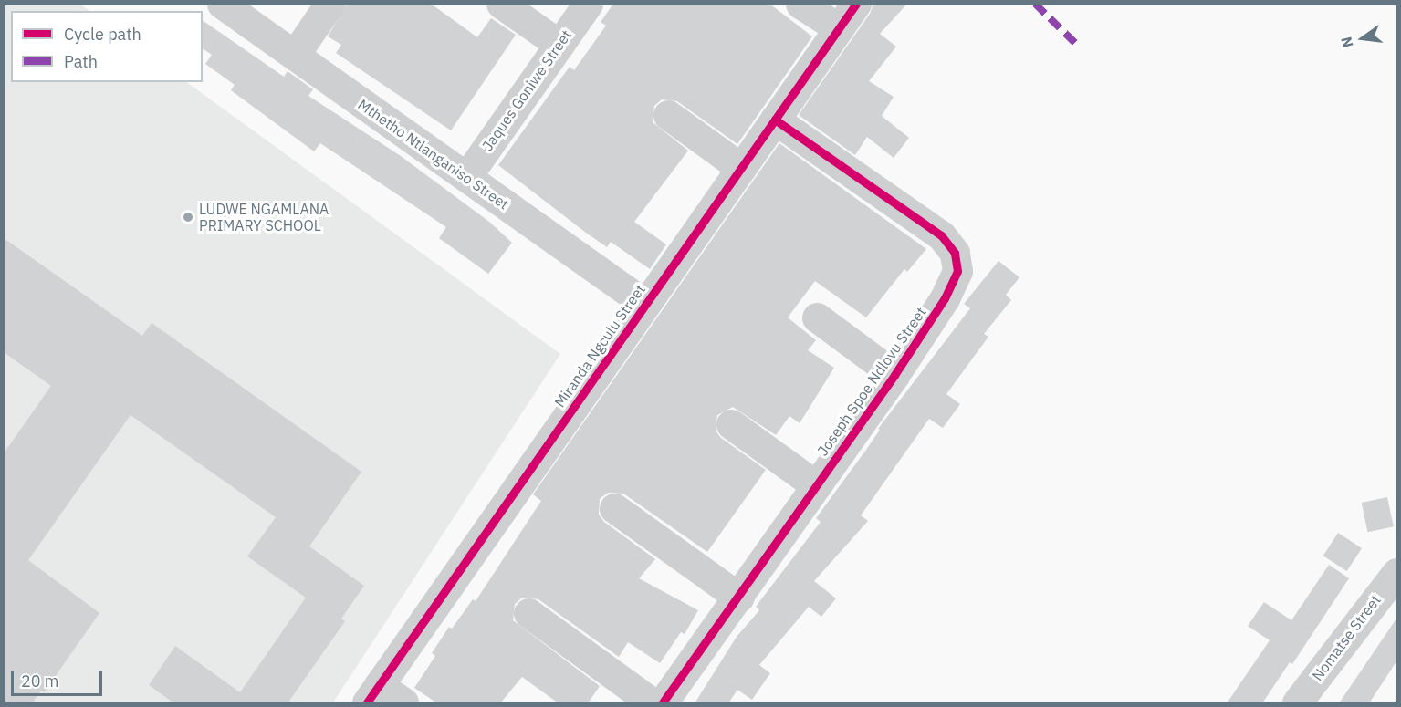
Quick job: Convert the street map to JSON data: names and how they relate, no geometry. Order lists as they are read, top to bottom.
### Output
{
  "streets": {
    "street": [
      "Jaques Goniwe Street",
      "Mthetho Ntlanganiso Street",
      "Miranda Ngculu Street",
      "Joseph Spoe Ndlovu Street",
      "Nomatse Street"
    ]
  },
  "crossings": [
    ["Jaques Goniwe Street", "Mthetho Ntlanganiso Street"],
    ["Mthetho Ntlanganiso Street", "Miranda Ngculu Street"],
    ["Miranda Ngculu Street", "Joseph Spoe Ndlovu Street"]
  ],
  "places": ["LUDWE NGAMLANA PRIMARY SCHOOL"],
  "legend": ["Cycle path", "Path"],
  "scale_bar": "20 m",
  "north": "left"
}
